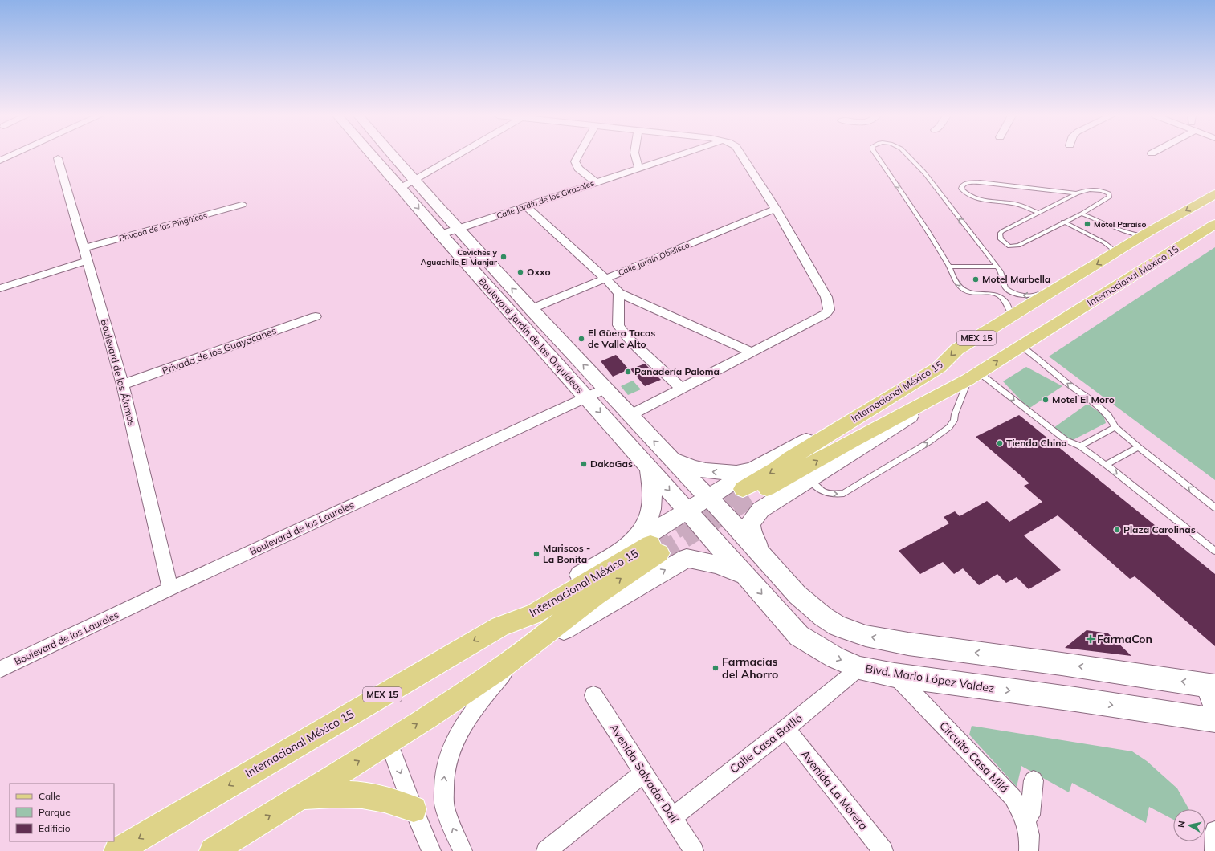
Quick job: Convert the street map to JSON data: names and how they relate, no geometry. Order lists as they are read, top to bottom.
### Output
{
  "streets": {
    "main road": ["Internacional México 15", "MEX 15"],
    "street": [
      "Calle Jardín de los Girasoles",
      "Privada de las Pingüicas",
      "Calle Jardín Obelisco",
      "Boulevard Jardín de las Orquídeas",
      "Privada de los Guayacanes",
      "Boulevard de los Álamos",
      "Boulevard de los Laureles",
      "Blvd. Mario López Valdez",
      "Calle Casa Batlló",
      "Circuito Casa Milá",
      "Avenida Salvador Dalí",
      "Avenida La Morera"
    ]
  },
  "crossings": [
    ["Calle Jardín de los Girasoles", "Boulevard Jardín de las Orquídeas"],
    ["Privada de las Pingüicas", "Boulevard de los Álamos"],
    ["Calle Jardín Obelisco", "Boulevard Jardín de las Orquídeas"],
    ["Internacional México 15", "Blvd. Mario López Valdez"],
    ["Boulevard Jardín de las Orquídeas", "Boulevard de los Laureles"],
    ["Boulevard Jardín de las Orquídeas", "Blvd. Mario López Valdez"],
    ["Privada de los Guayacanes", "Boulevard de los Álamos"],
    ["Boulevard de los Álamos", "Boulevard de los Laureles"],
    ["Blvd. Mario López Valdez", "Calle Casa Batlló"],
    ["Blvd. Mario López Valdez", "Circuito Casa Milá"],
    ["Calle Casa Batlló", "Avenida Salvador Dalí"],
    ["Calle Casa Batlló", "Avenida La Morera"]
  ],
  "places": {
    "other": [
      "Motel Paraíso",
      "Ceviches y Aguachile El Manjar",
      "Oxxo",
      "Motel Marbella",
      "El Güero Tacos de Valle Alto",
      "Panadería Paloma",
      "Motel El Moro",
      "Tienda China",
      "DakaGas",
      "Plaza Carolinas",
      "Mariscos - La Bonita",
      "Farmacias del Ahorro"
    ],
    "health": ["FarmaCon"]
  },
  "legend": ["Calle", "Parque", "Edificio"],
  "north": "left"
}
